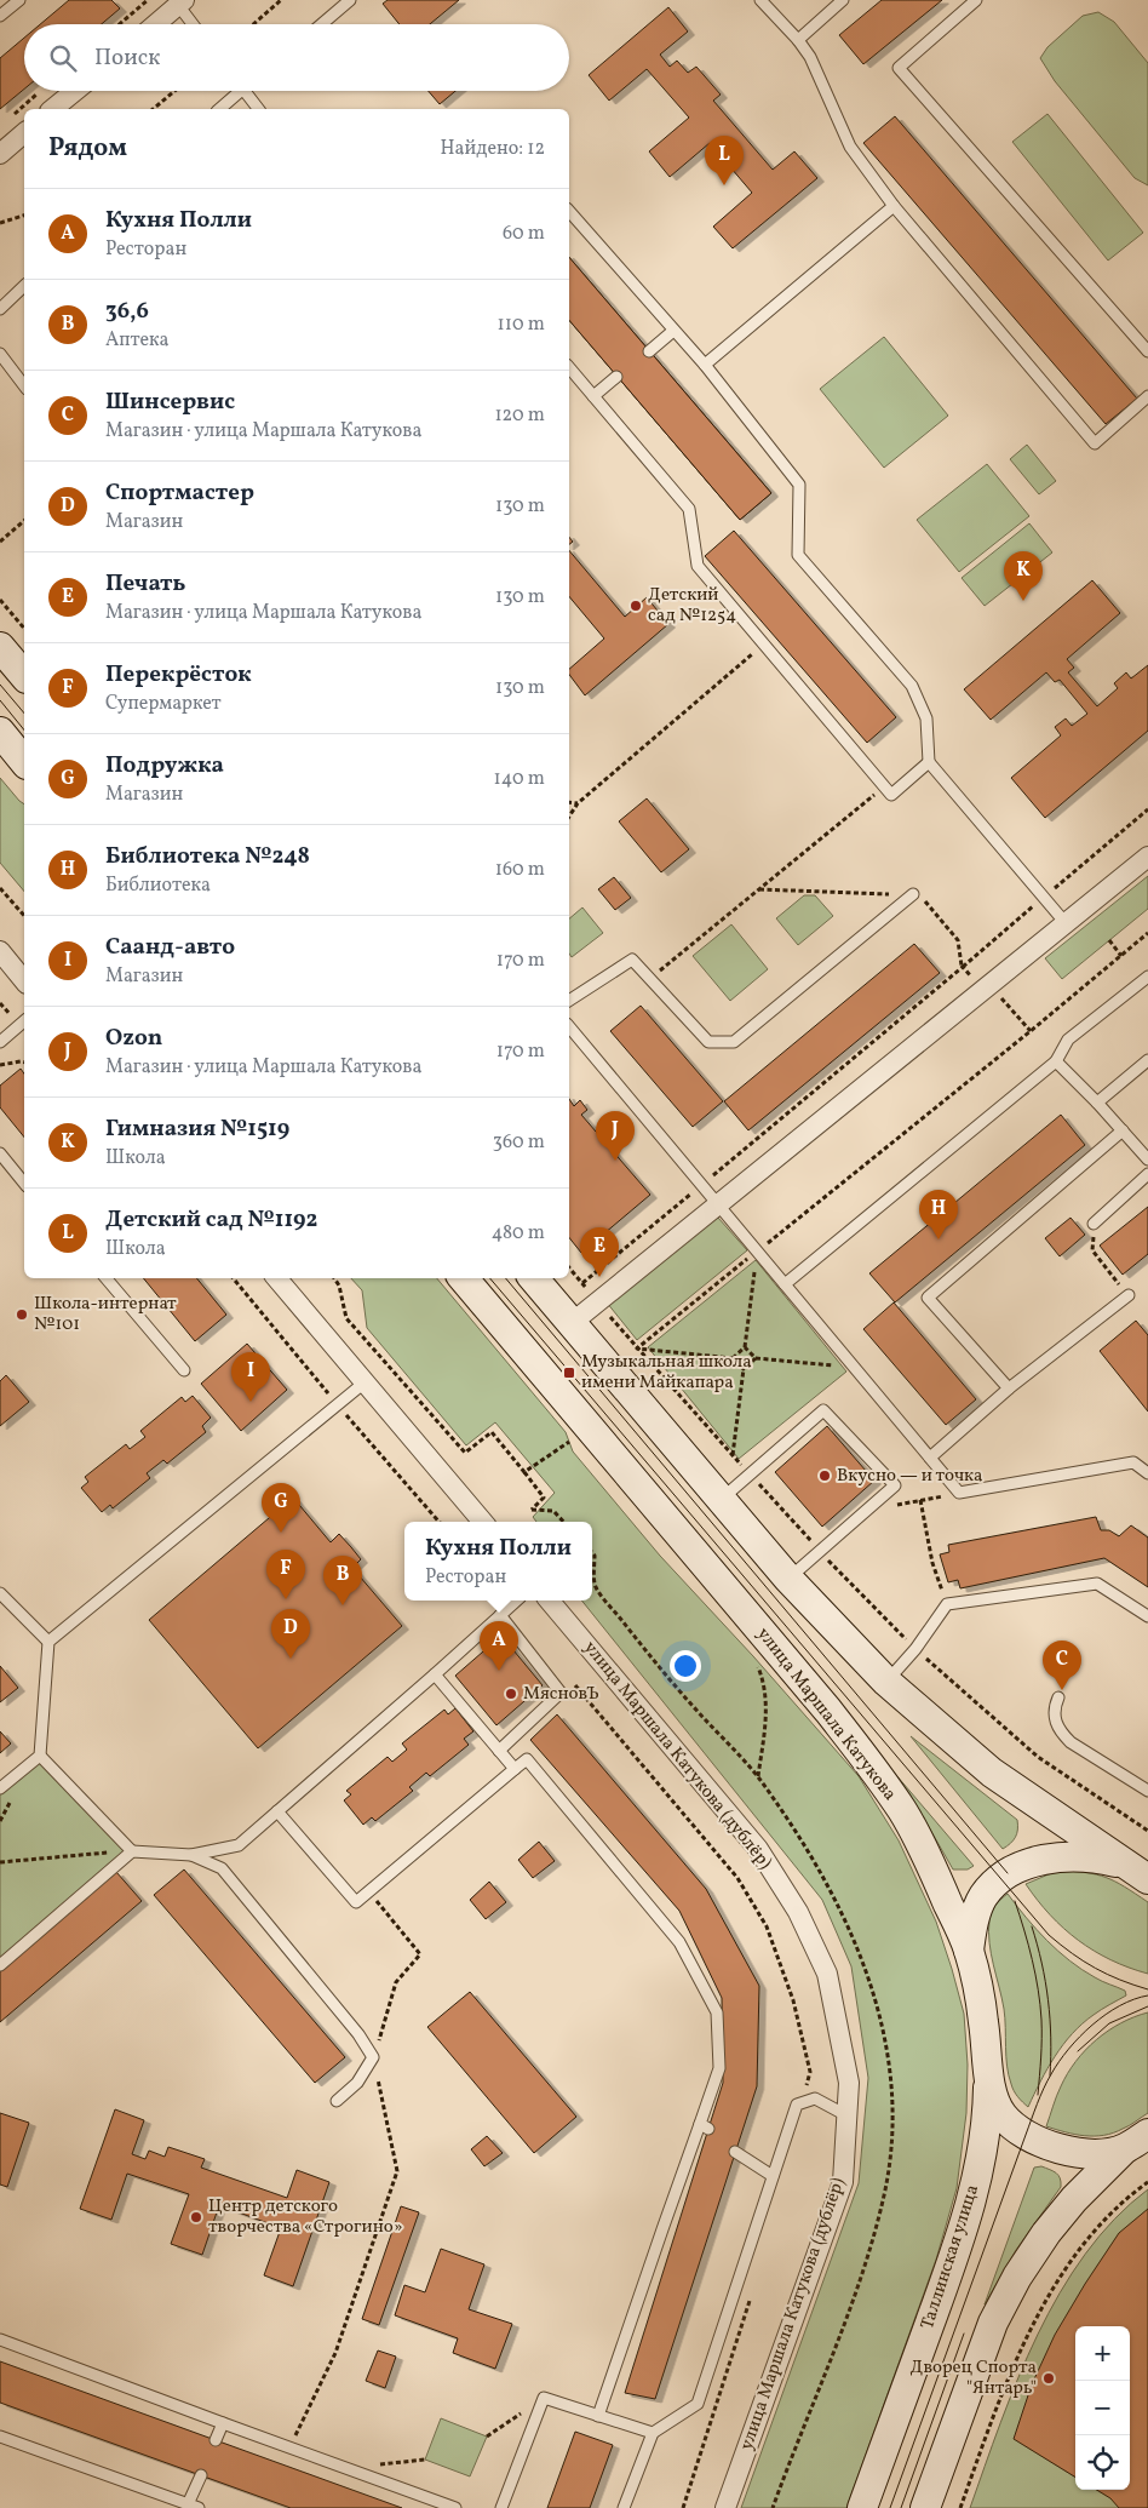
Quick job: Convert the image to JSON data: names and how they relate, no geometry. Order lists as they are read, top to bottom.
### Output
{
  "streets": {
    "main road": ["улица Маршала Катукова", "Таллинская улица"],
    "street": ["улица Маршала Катукова (дублёр)"]
  },
  "crossings": [
    ["улица Маршала Катукова", "Таллинская улица"]
  ],
  "places": {
    "other": [
      "Детский сад №1254",
      "Школа-интернат №101",
      "Вкусно — и точка",
      "МясновЪ",
      "Центр детского творчества «Строгино»",
      "Дворец Спорта \"Янтарь\""
    ],
    "transit": ["Музыкальная школа имени Майкапара"]
  },
  "page": {
    "search": "Поиск",
    "heading": ["Рядом", "Найдено: 12"],
    "pins": [
      "L",
      "K",
      "J",
      "H",
      "E",
      "I",
      "G",
      "F",
      "B",
      "D",
      "A",
      "C"
    ],
    "list": [
      {
        "mark": "A",
        "name": "Кухня Полли",
        "note": "Ресторан",
        "value": "60 m"
      },
      {
        "mark": "B",
        "name": "36,6",
        "note": "Аптека",
        "value": "110 m"
      },
      {
        "mark": "C",
        "name": "Шинсервис",
        "note": "Магазин · улица Маршала Катукова",
        "value": "120 m"
      },
      {
        "mark": "D",
        "name": "Спортмастер",
        "note": "Магазин",
        "value": "130 m"
      },
      {
        "mark": "E",
        "name": "Печать",
        "note": "Магазин · улица Маршала Катукова",
        "value": "130 m"
      },
      {
        "mark": "F",
        "name": "Перекрёсток",
        "note": "Супермаркет",
        "value": "130 m"
      },
      {
        "mark": "G",
        "name": "Подружка",
        "note": "Магазин",
        "value": "140 m"
      },
      {
        "mark": "H",
        "name": "Библиотека №248",
        "note": "Библиотека",
        "value": "160 m"
      },
      {
        "mark": "I",
        "name": "Саанд-авто",
        "note": "Магазин",
        "value": "170 m"
      },
      {
        "mark": "J",
        "name": "Ozon",
        "note": "Магазин · улица Маршала Катукова",
        "value": "170 m"
      },
      {
        "mark": "K",
        "name": "Гимназия №1519",
        "note": "Школа",
        "value": "360 m"
      },
      {
        "mark": "L",
        "name": "Детский сад №1192",
        "note": "Школа",
        "value": "480 m"
      }
    ],
    "popup": ["Кухня Полли", "Ресторан"],
    "map_buttons": ["+", "−"]
  }
}
